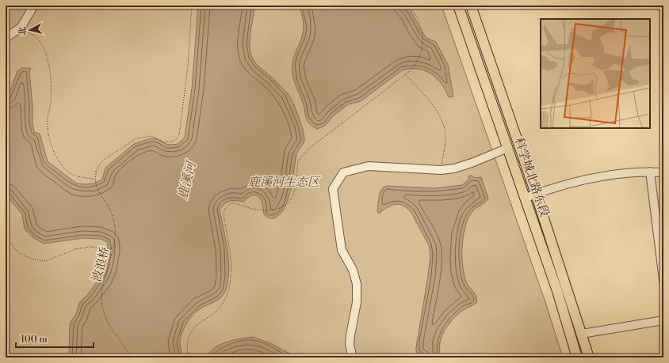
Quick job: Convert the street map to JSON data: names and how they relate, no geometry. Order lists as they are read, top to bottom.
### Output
{
  "streets": {
    "main road": ["科学城北路东段"],
    "path": ["波浪桥"]
  },
  "water": ["鹿溪河"],
  "parks": ["鹿溪河生态区"],
  "scale_bar": "100 m",
  "north": "left"
}
